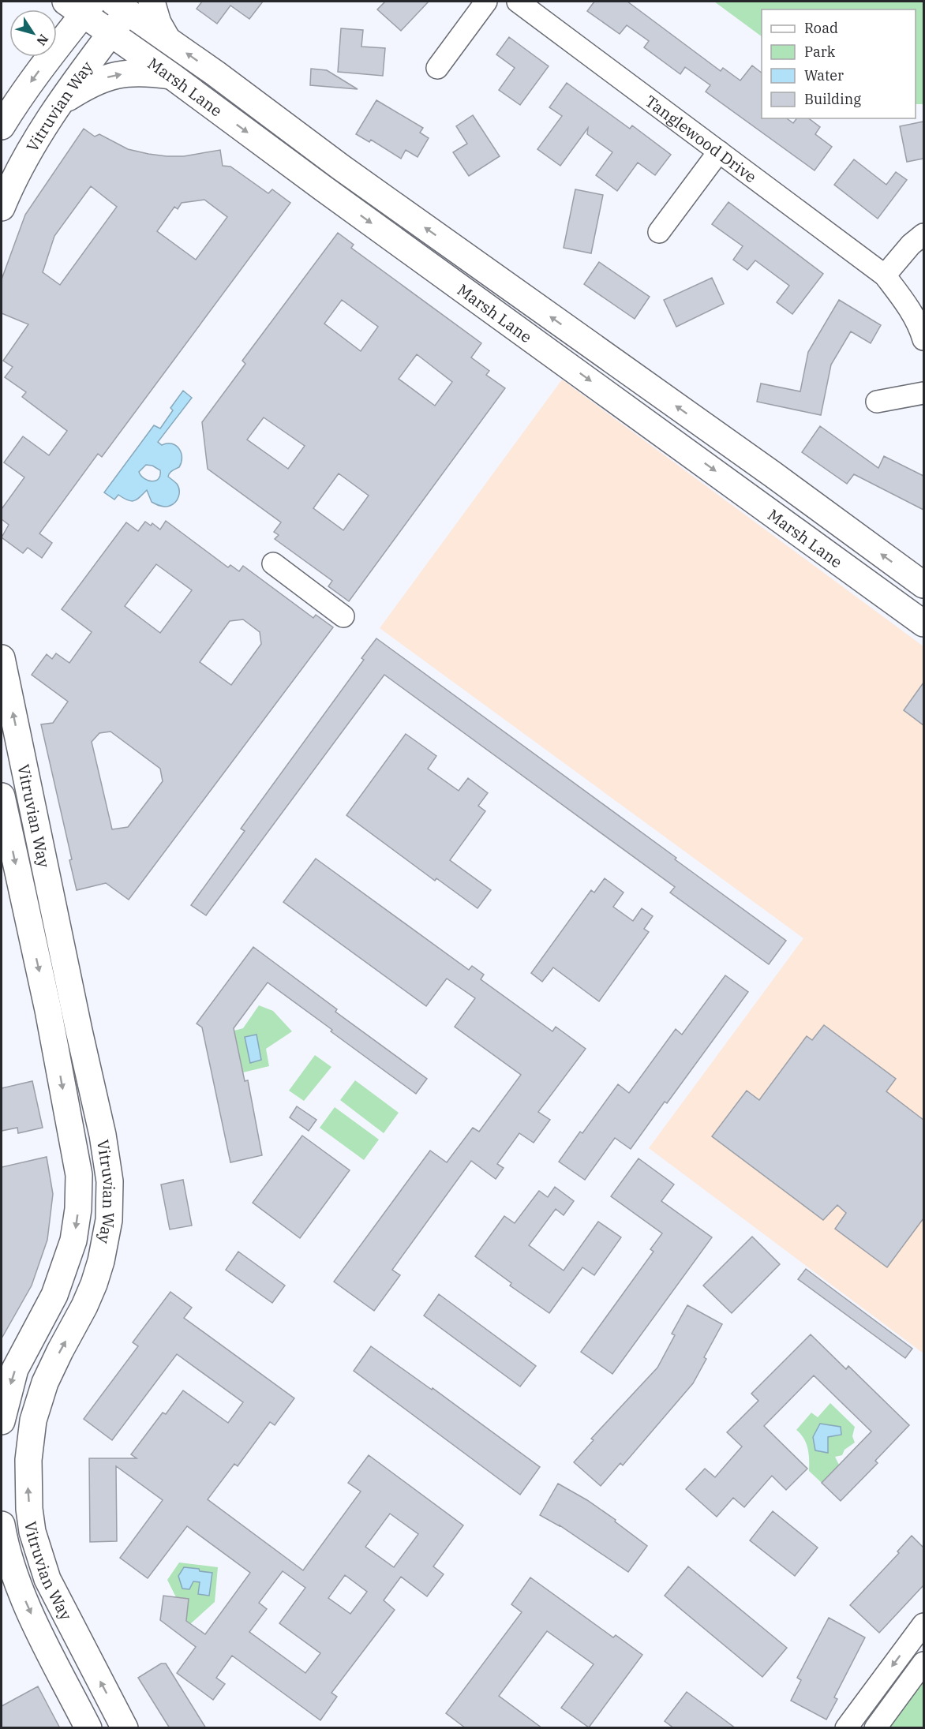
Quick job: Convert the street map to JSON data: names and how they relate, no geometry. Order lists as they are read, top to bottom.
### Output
{
  "streets": {
    "main road": ["Marsh Lane", "Vitruvian Way"],
    "street": ["Tanglewood Drive"]
  },
  "crossings": [
    ["Marsh Lane", "Vitruvian Way"]
  ],
  "legend": [
    "Road",
    "Park",
    "Water",
    "Building"
  ],
  "north": "bottom right"
}
